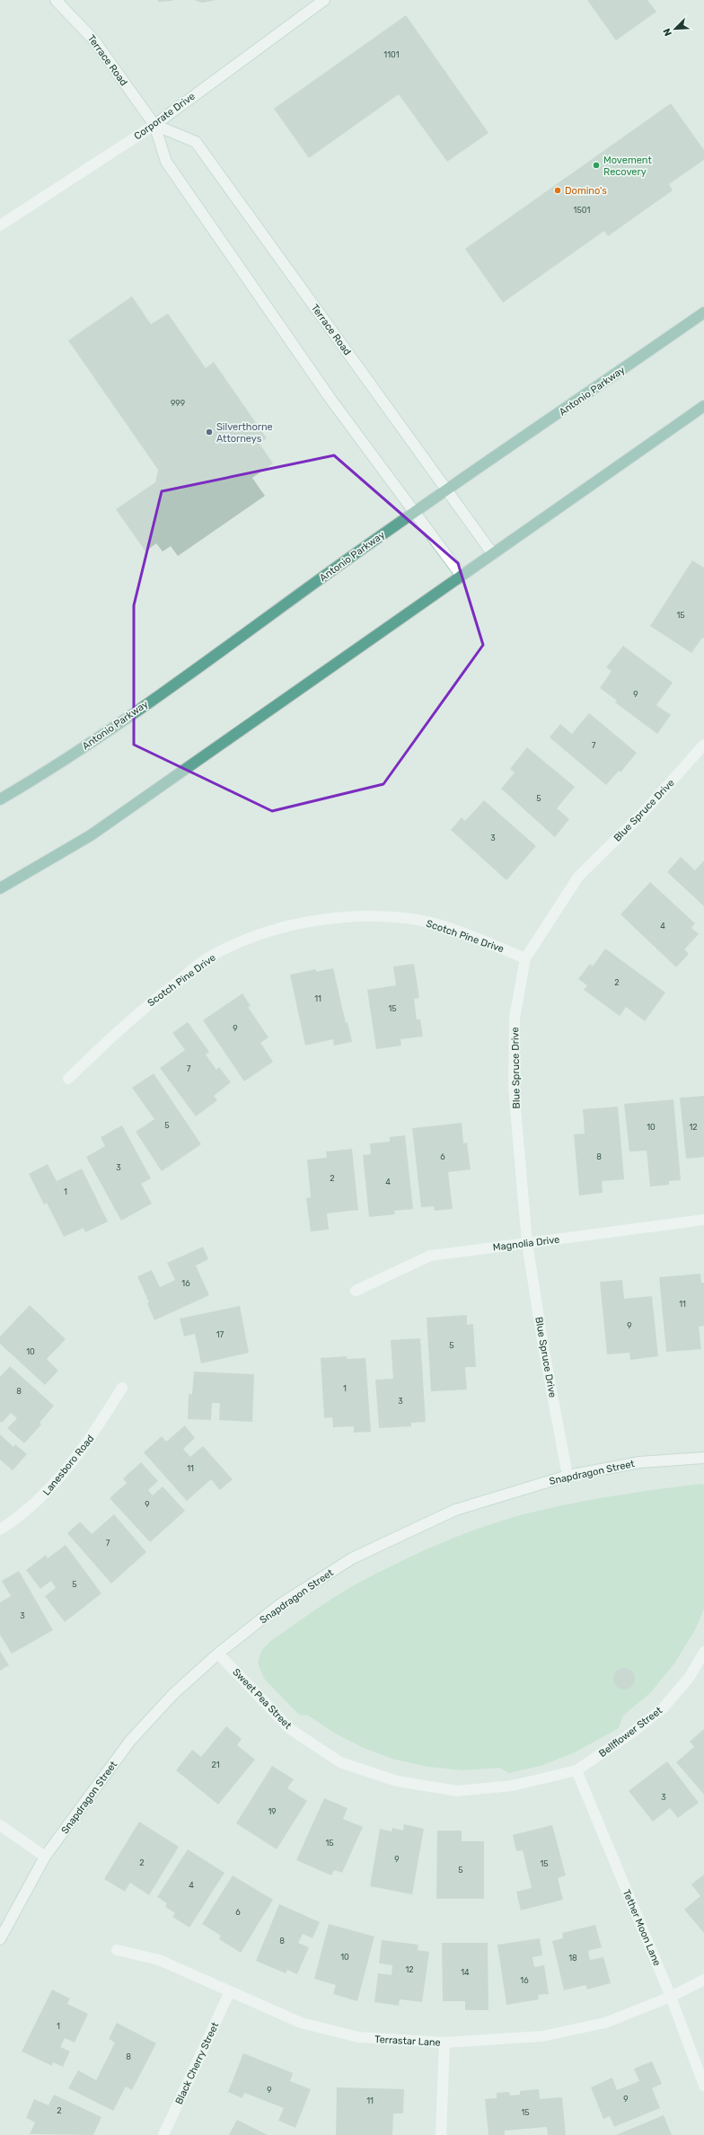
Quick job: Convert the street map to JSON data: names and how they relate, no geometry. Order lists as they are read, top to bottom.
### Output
{
  "streets": {
    "main road": ["Antonio Parkway"],
    "street": [
      "Terrace Road",
      "Corporate Drive",
      "Blue Spruce Drive",
      "Scotch Pine Drive",
      "Magnolia Drive",
      "Lanesboro Road",
      "Snapdragon Street",
      "Sweet Pea Street",
      "Bellflower Street",
      "Tether Moon Lane",
      "Terrastar Lane",
      "Black Cherry Street"
    ]
  },
  "crossings": [
    ["Terrace Road", "Corporate Drive"],
    ["Terrace Road", "Antonio Parkway"],
    ["Blue Spruce Drive", "Scotch Pine Drive"],
    ["Blue Spruce Drive", "Magnolia Drive"],
    ["Blue Spruce Drive", "Snapdragon Street"],
    ["Snapdragon Street", "Sweet Pea Street"],
    ["Sweet Pea Street", "Bellflower Street"],
    ["Sweet Pea Street", "Tether Moon Lane"],
    ["Bellflower Street", "Tether Moon Lane"],
    ["Tether Moon Lane", "Terrastar Lane"],
    ["Terrastar Lane", "Black Cherry Street"]
  ],
  "places": ["Movement Recovery", "Domino's", "Silverthorne Attorneys"],
  "house_numbers": [
    "1101",
    "1501",
    "999",
    "15",
    "9",
    "7",
    "5",
    "3",
    "4",
    "2",
    "11",
    "15",
    "9",
    "7",
    "5",
    "10",
    "12",
    "6",
    "8",
    "3",
    "2",
    "4",
    "1",
    "16",
    "11",
    "9",
    "17",
    "5",
    "10",
    "1",
    "8",
    "3",
    "11",
    "9",
    "7",
    "5",
    "3",
    "21",
    "3",
    "19",
    "15",
    "9",
    "2",
    "15",
    "5",
    "4",
    "6",
    "8",
    "10",
    "18",
    "12",
    "14",
    "16",
    "1",
    "8",
    "9",
    "9",
    "11",
    "2",
    "15"
  ],
  "north": "bottom left"
}
